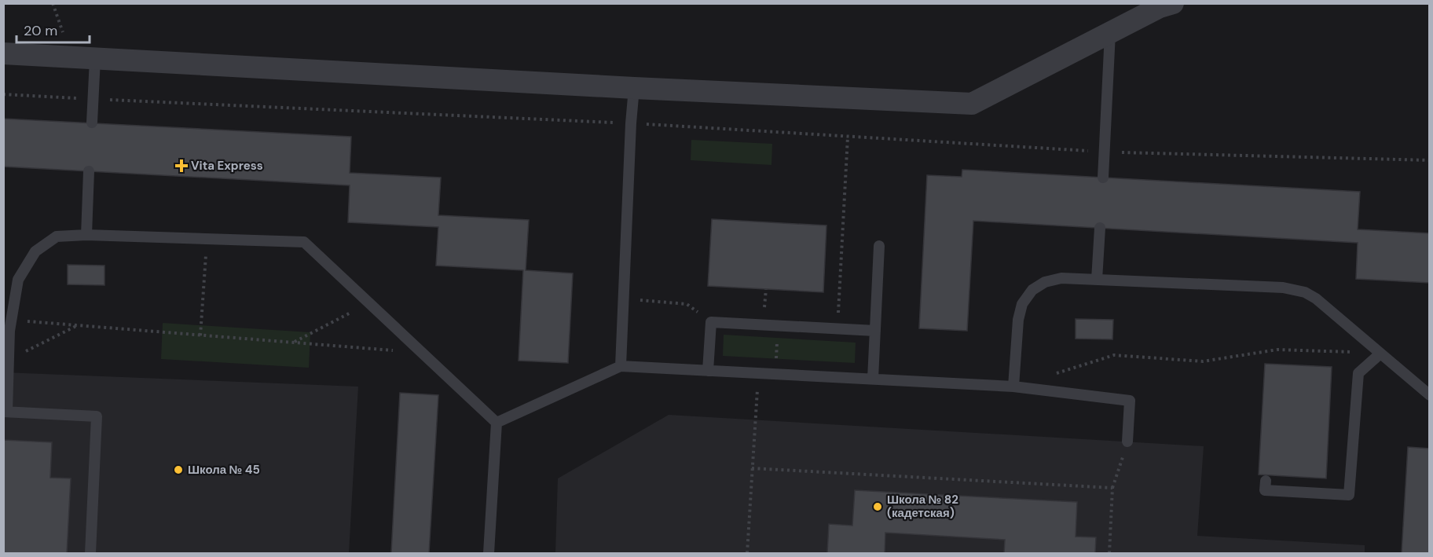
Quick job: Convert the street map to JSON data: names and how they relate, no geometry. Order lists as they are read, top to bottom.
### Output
{
  "places": {
    "health": ["Vita Express"],
    "other": ["Школа № 45", "Школа № 82 (кадетская)"]
  },
  "scale_bar": "20 m"
}
